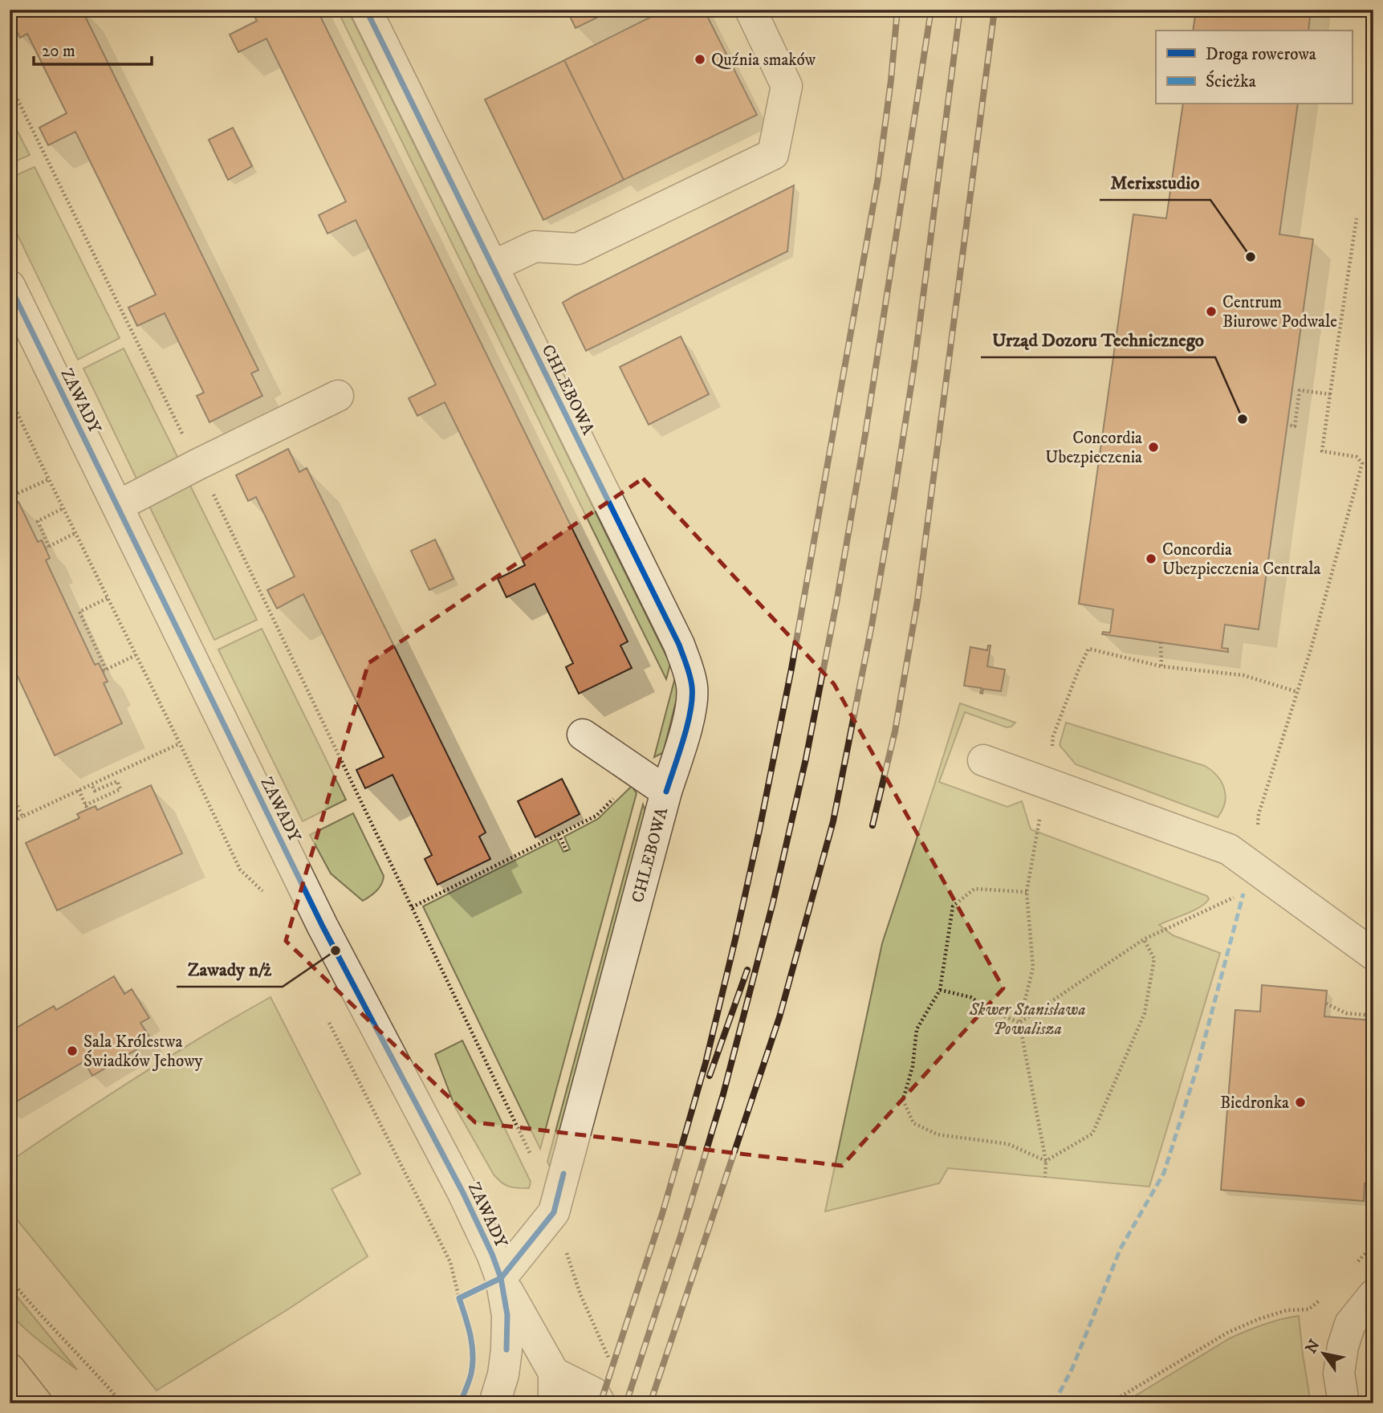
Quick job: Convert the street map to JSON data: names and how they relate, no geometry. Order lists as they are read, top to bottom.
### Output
{
  "streets": {
    "street": ["CHLEBOWA", "ZAWADY"]
  },
  "crossings": [
    ["CHLEBOWA", "ZAWADY"]
  ],
  "parks": ["Skwer Stanisława Powalisza"],
  "places": [
    "Quźnia smaków",
    "Merixstudio",
    "Centrum Biurowe Podwale",
    "Urząd Dozoru Technicznego",
    "Concordia Ubezpieczenia",
    "Concordia Ubezpieczenia Centrala",
    "Zawady n/ż",
    "Sala Królestwa Świadków Jehowy",
    "Biedronka"
  ],
  "legend": ["Droga rowerowa", "Ścieżka"],
  "scale_bar": "20 m",
  "north": "top left"
}
